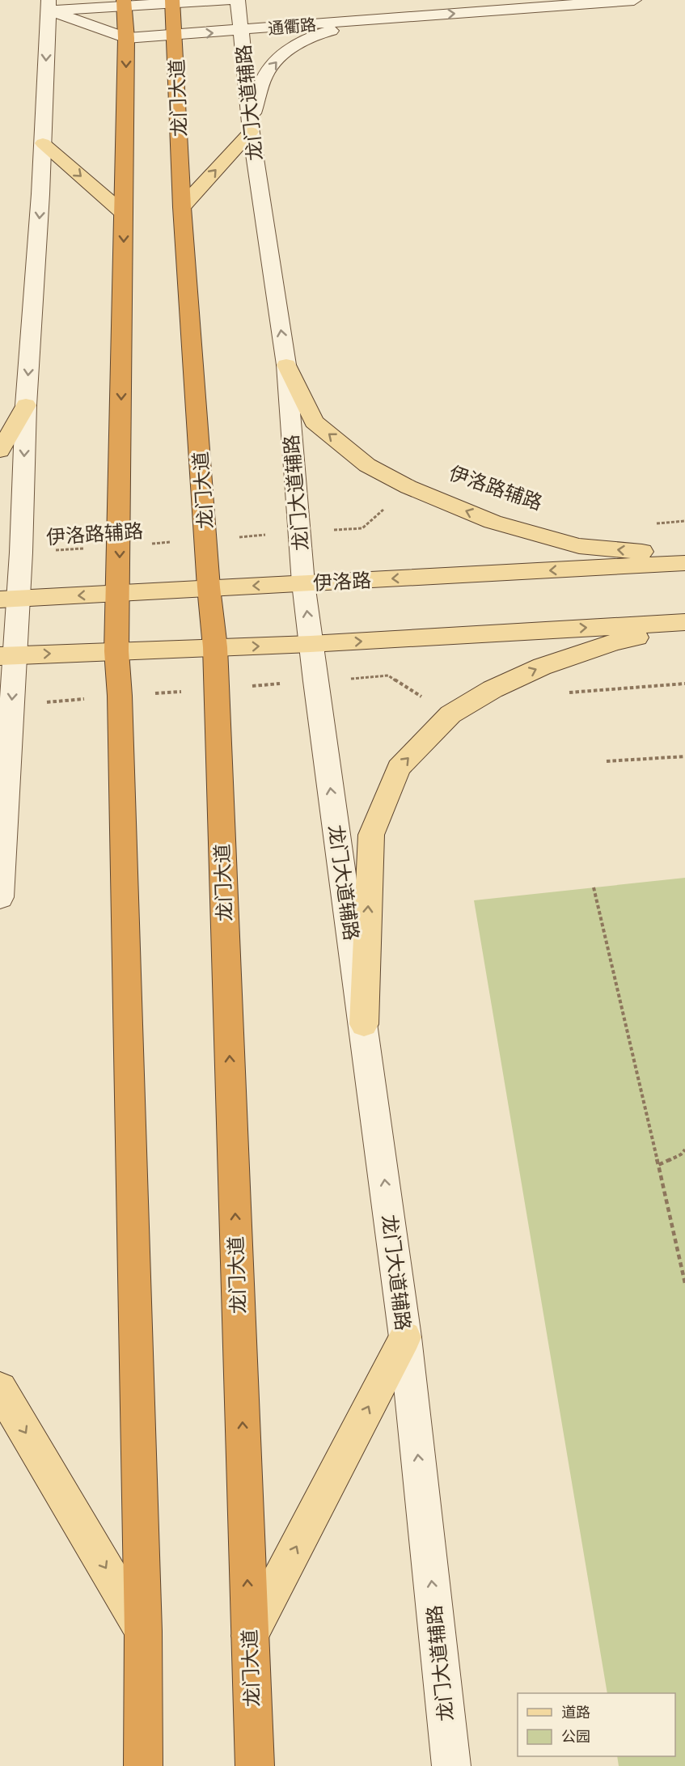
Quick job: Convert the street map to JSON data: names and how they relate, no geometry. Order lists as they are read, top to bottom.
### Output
{
  "streets": {
    "highway": ["龙门大道"],
    "main road": ["通衢路", "龙门大道辅路", "伊洛路"],
    "path": ["伊洛路辅路"]
  },
  "crossings": [
    ["通衢路", "龙门大道"],
    ["通衢路", "龙门大道辅路"],
    ["龙门大道", "伊洛路辅路"],
    ["龙门大道", "伊洛路"],
    ["龙门大道辅路", "伊洛路辅路"],
    ["龙门大道辅路", "伊洛路"]
  ],
  "one_way": ["通衢路", "龙门大道辅路"],
  "legend": ["道路", "公园"]
}
